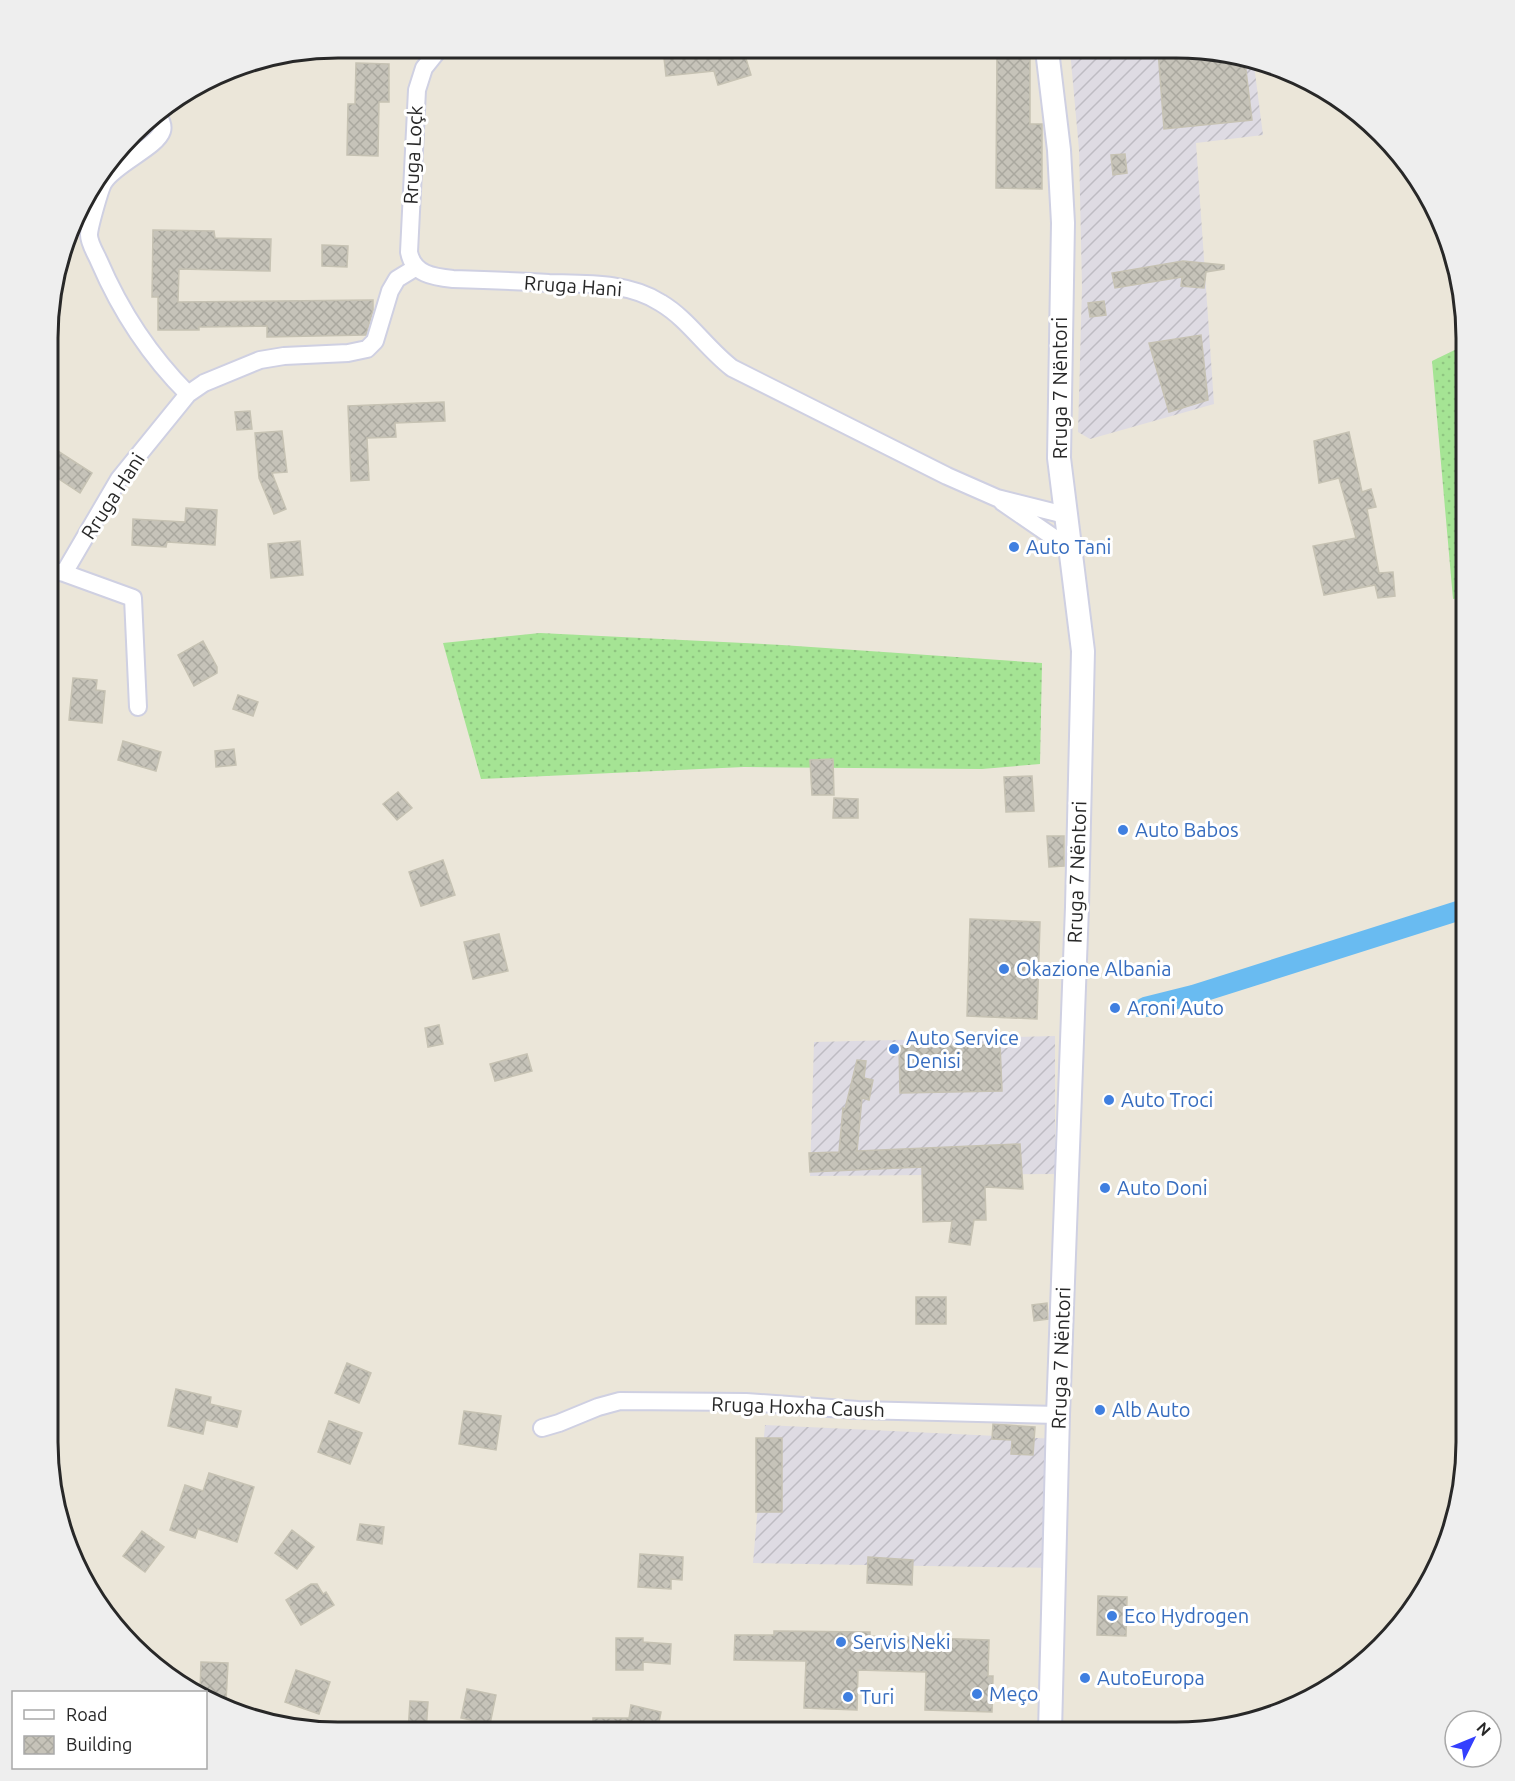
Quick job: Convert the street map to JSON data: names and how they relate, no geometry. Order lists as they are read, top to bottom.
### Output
{
  "streets": {
    "main road": ["Rruga 7 Nëntori"],
    "street": ["Rruga Loçk", "Rruga Hani", "Rruga Hoxha Caush"]
  },
  "crossings": [
    ["Rruga Loçk", "Rruga Hani"],
    ["Rruga Hani", "Rruga 7 Nëntori"],
    ["Rruga 7 Nëntori", "Rruga Hoxha Caush"]
  ],
  "places": [
    "Auto Tani",
    "Auto Babos",
    "Okazione Albania",
    "Aroni Auto",
    "Auto Service Denisi",
    "Auto Troci",
    "Auto Doni",
    "Alb Auto",
    "Eco Hydrogen",
    "Servis Neki",
    "AutoEuropa",
    "Meço",
    "Turi"
  ],
  "legend": ["Road", "Building"],
  "north": "top right"
}
